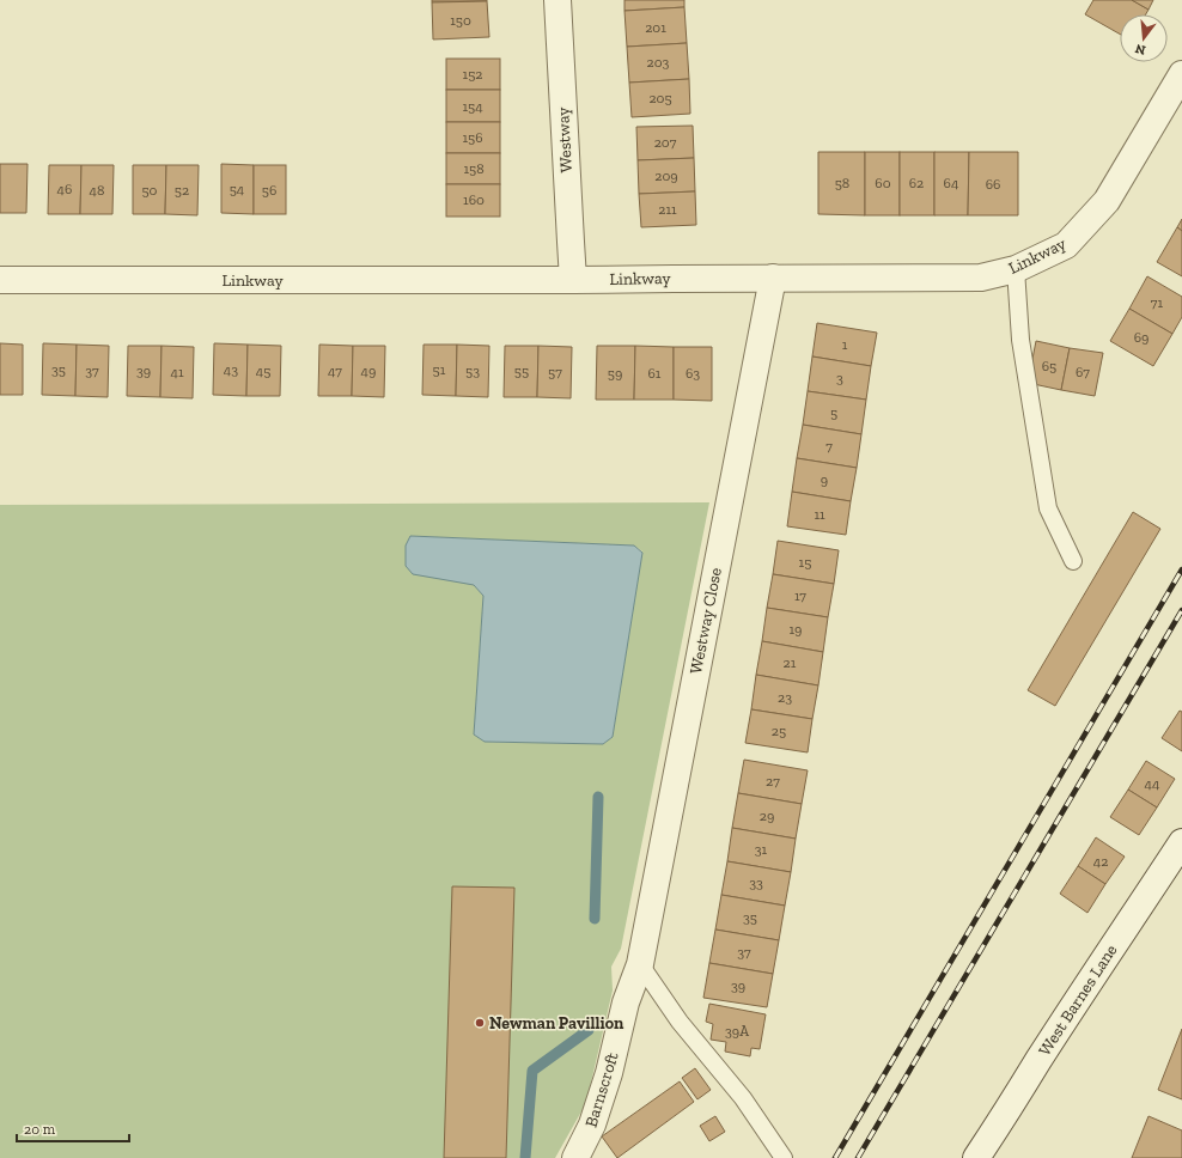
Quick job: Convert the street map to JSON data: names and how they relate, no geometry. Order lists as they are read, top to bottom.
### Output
{
  "streets": {
    "street": [
      "Westway",
      "Linkway",
      "Westway Close",
      "West Barnes Lane",
      "Barnscroft"
    ]
  },
  "crossings": [
    ["Westway", "Linkway"],
    ["Linkway", "Westway Close"],
    ["Westway Close", "Barnscroft"]
  ],
  "places": ["Newman Pavillion"],
  "house_numbers": [
    "150",
    "201",
    "203",
    "152",
    "205",
    "154",
    "156",
    "207",
    "158",
    "209",
    "58",
    "60",
    "62",
    "64",
    "66",
    "46",
    "54",
    "48",
    "50",
    "52",
    "56",
    "160",
    "211",
    "71",
    "69",
    "1",
    "65",
    "35",
    "43",
    "51",
    "37",
    "39",
    "45",
    "47",
    "49",
    "53",
    "55",
    "41",
    "57",
    "67",
    "59",
    "61",
    "63",
    "3",
    "5",
    "7",
    "9",
    "11",
    "15",
    "17",
    "19",
    "21",
    "23",
    "25",
    "27",
    "44",
    "29",
    "31",
    "42",
    "33",
    "35",
    "37",
    "39",
    "39A"
  ],
  "scale_bar": "20 m",
  "north": "bottom"
}
